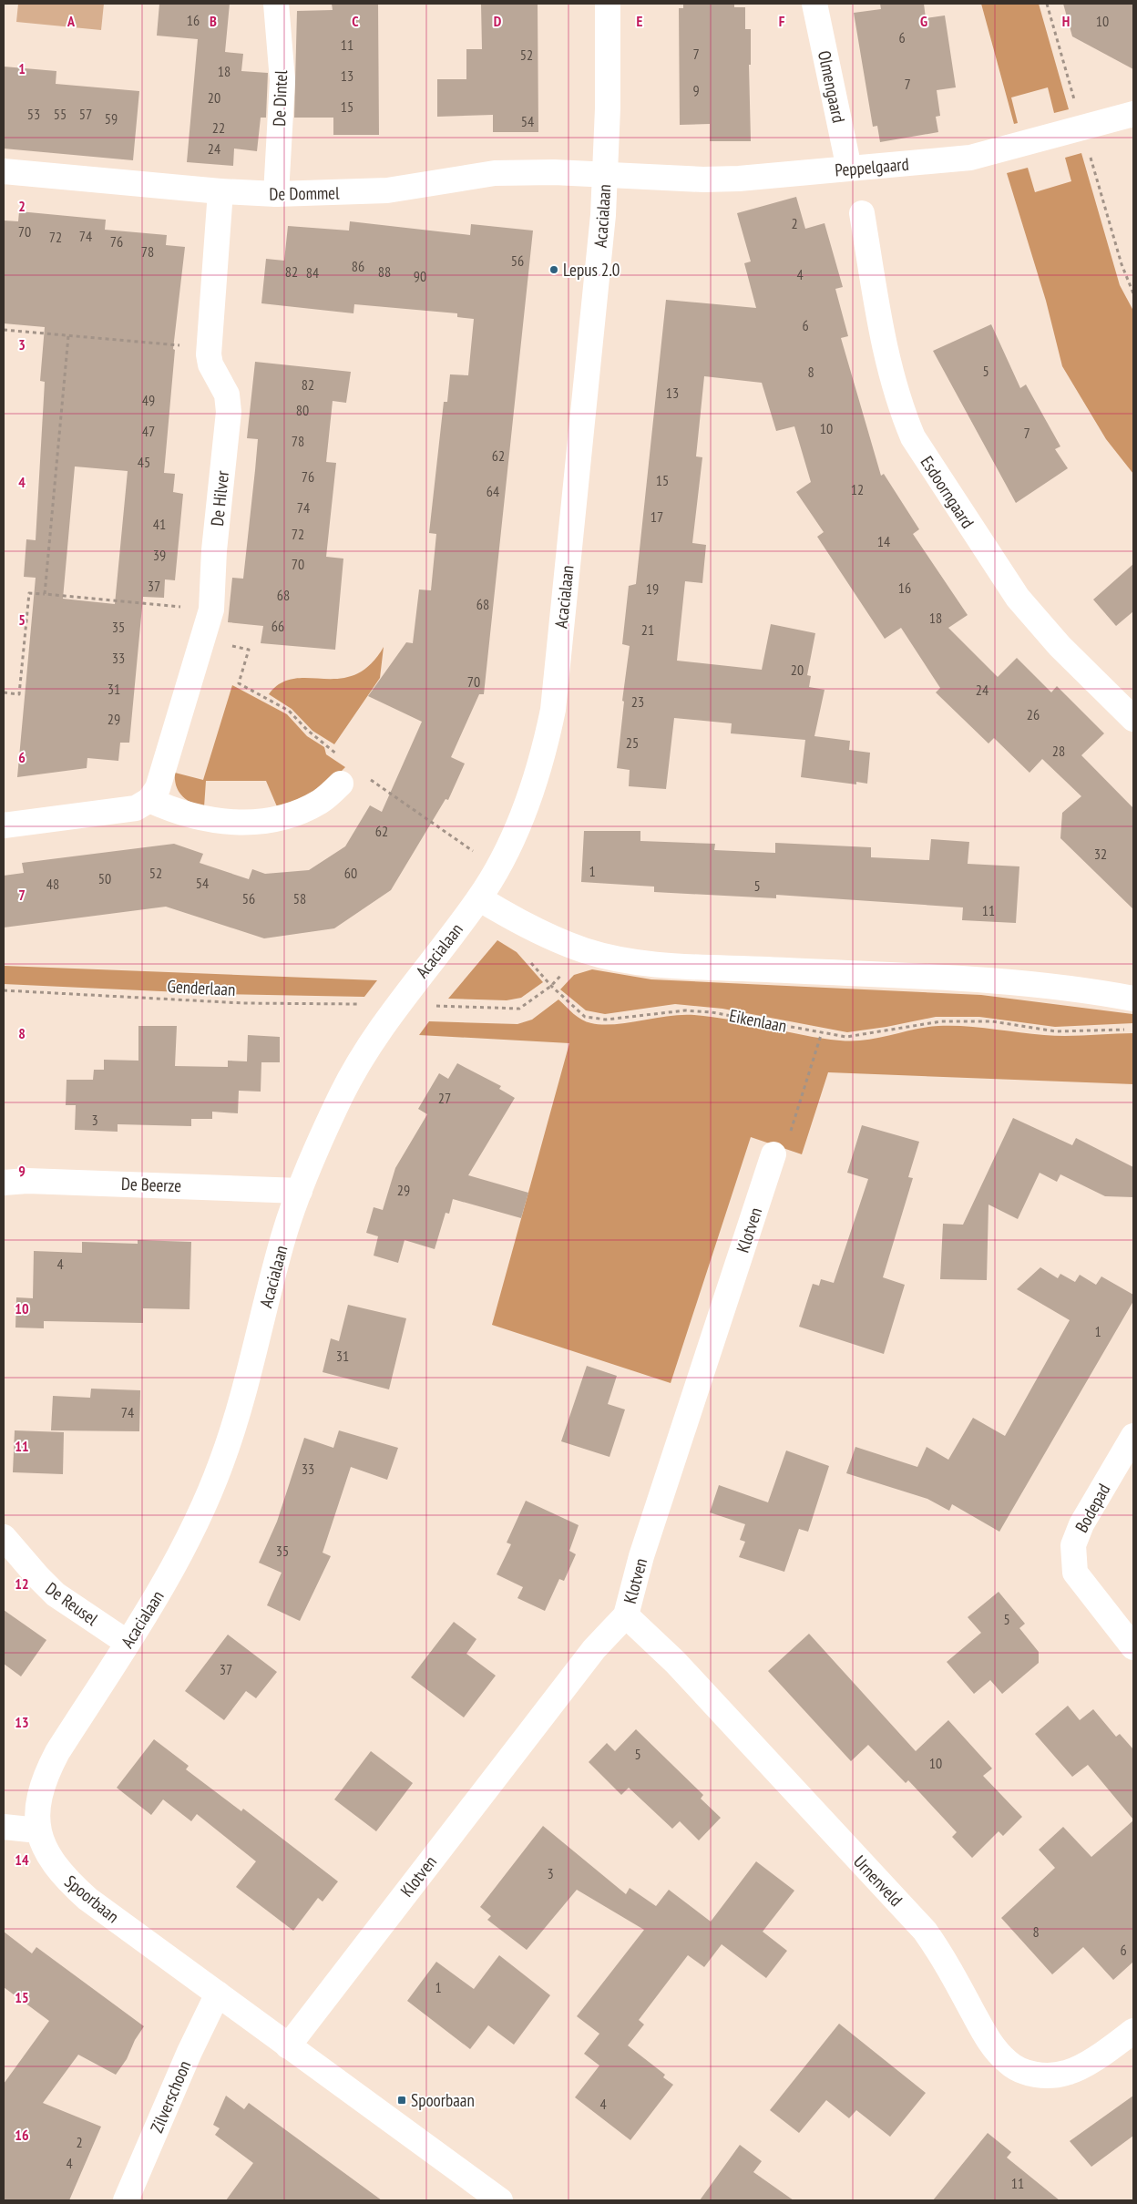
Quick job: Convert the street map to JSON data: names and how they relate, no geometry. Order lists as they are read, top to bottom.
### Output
{
  "streets": {
    "street": [
      "Olmengaard",
      "De Dintel",
      "Peppelgaard",
      "De Dommel",
      "Acacialaan",
      "Esdoorngaard",
      "De Hilver",
      "De Beerze",
      "Klotven",
      "Bodepad",
      "De Reusel",
      "Urnenveld",
      "Spoorbaan",
      "Zilverschoon"
    ],
    "path": ["Genderlaan", "Eikenlaan"]
  },
  "crossings": [
    ["Olmengaard", "Peppelgaard"],
    ["De Dintel", "De Dommel"],
    ["Peppelgaard", "De Dommel"],
    ["Peppelgaard", "Acacialaan"],
    ["De Dommel", "Acacialaan"],
    ["De Dommel", "De Hilver"],
    ["Acacialaan", "Genderlaan"],
    ["Acacialaan", "Eikenlaan"],
    ["Acacialaan", "De Beerze"],
    ["Acacialaan", "De Reusel"],
    ["Acacialaan", "Spoorbaan"],
    ["Genderlaan", "Eikenlaan"],
    ["Klotven", "Urnenveld"],
    ["Klotven", "Spoorbaan"],
    ["Spoorbaan", "Zilverschoon"]
  ],
  "places": {
    "other": ["Lepus 2.0"],
    "transit": ["Spoorbaan"]
  },
  "house_numbers": [
    "16",
    "10",
    "6",
    "11",
    "7",
    "52",
    "18",
    "13",
    "7",
    "9",
    "20",
    "15",
    "53",
    "55",
    "57",
    "59",
    "54",
    "22",
    "24",
    "2",
    "70",
    "74",
    "72",
    "76",
    "78",
    "56",
    "86",
    "82",
    "88",
    "84",
    "4",
    "90",
    "6",
    "5",
    "8",
    "82",
    "13",
    "49",
    "80",
    "10",
    "47",
    "7",
    "78",
    "62",
    "45",
    "76",
    "15",
    "12",
    "64",
    "74",
    "17",
    "41",
    "72",
    "14",
    "39",
    "70",
    "37",
    "16",
    "19",
    "68",
    "68",
    "18",
    "66",
    "35",
    "21",
    "33",
    "20",
    "70",
    "31",
    "24",
    "23",
    "26",
    "29",
    "25",
    "28",
    "62",
    "32",
    "1",
    "52",
    "60",
    "50",
    "54",
    "48",
    "5",
    "56",
    "58",
    "11",
    "27",
    "3",
    "29",
    "4",
    "1",
    "31",
    "74",
    "33",
    "35",
    "5",
    "37",
    "5",
    "10",
    "3",
    "8",
    "6",
    "1",
    "4",
    "2",
    "4",
    "11"
  ],
  "grid": {
    "columns": [
      "A",
      "B",
      "C",
      "D",
      "E",
      "F",
      "G",
      "H"
    ],
    "rows": [
      "1",
      "2",
      "3",
      "4",
      "5",
      "6",
      "7",
      "8",
      "9",
      "10",
      "11",
      "12",
      "13",
      "14",
      "15",
      "16"
    ]
  }
}
